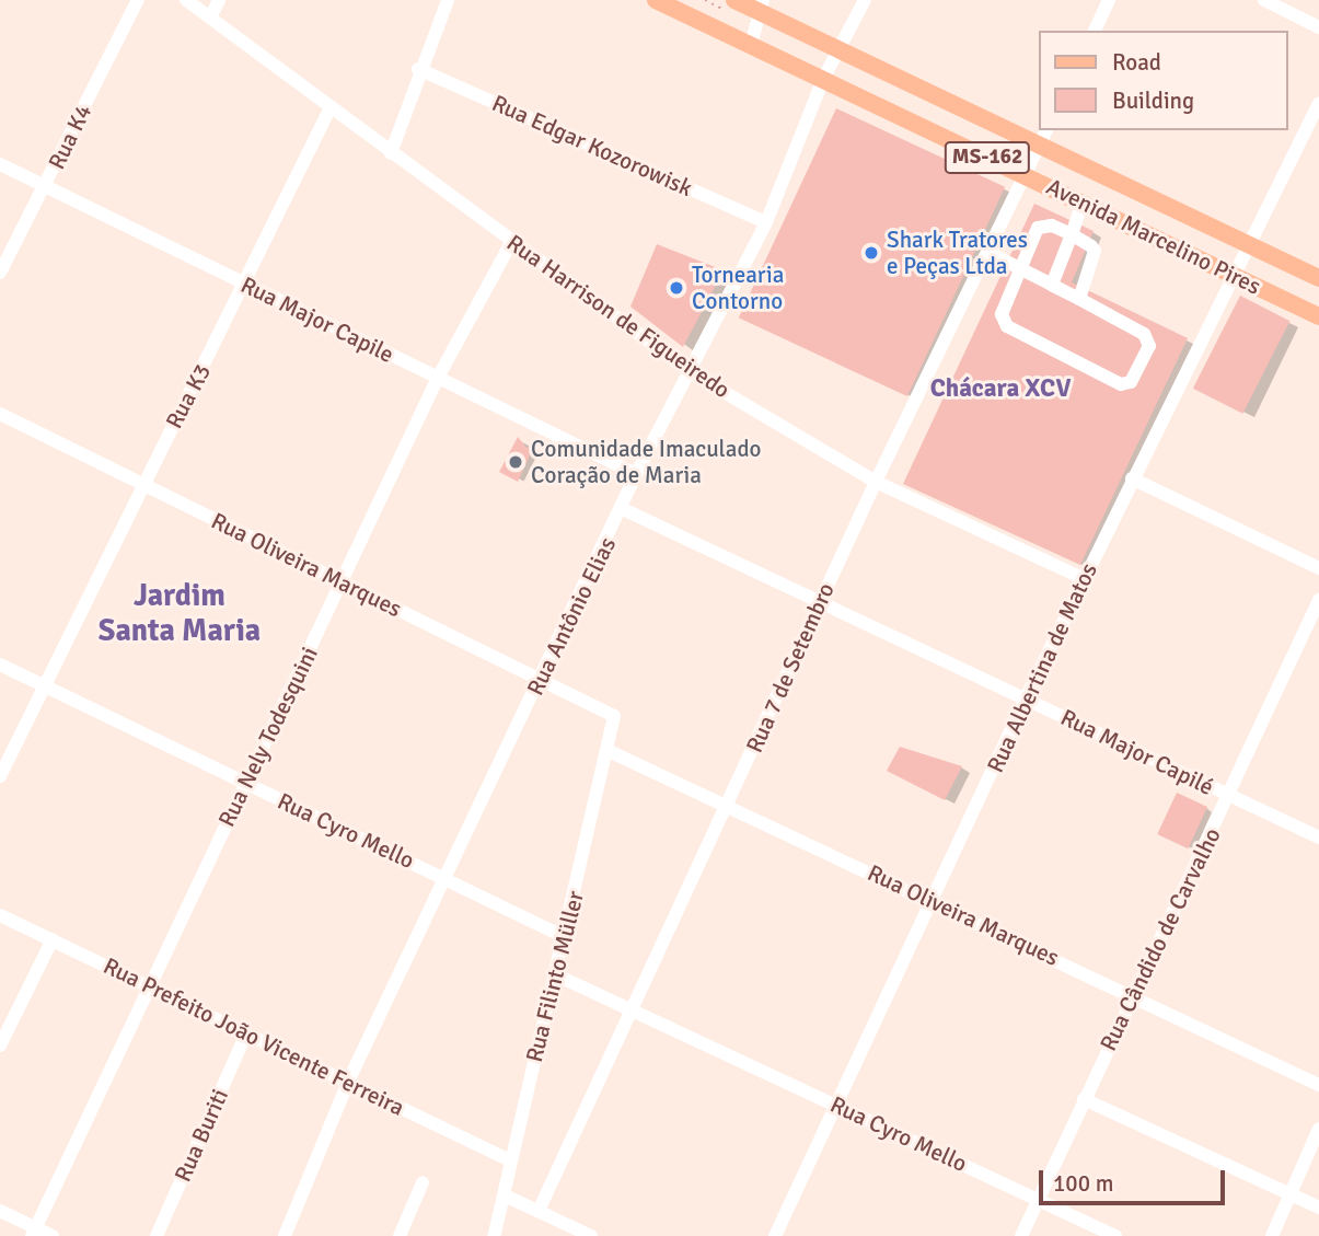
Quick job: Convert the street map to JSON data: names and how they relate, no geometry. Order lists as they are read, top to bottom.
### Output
{
  "streets": {
    "main road": ["MS-162", "Avenida Marcelino Pires"],
    "street": [
      "Rua K4",
      "Rua Edgar Kozorowisk",
      "Rua Harrison de Figueiredo",
      "Rua Major Capile",
      "Rua K3",
      "Rua Oliveira Marques",
      "Rua Antônio Elias",
      "Rua 7 de Setembro",
      "Rua Albertina de Matos",
      "Rua Nely Todesquini",
      "Rua Major Capilé",
      "Rua Cyro Mello",
      "Rua Cândido de Carvalho",
      "Rua Filinto Müller",
      "Rua Prefeito João Vicente Ferreira",
      "Rua Buriti"
    ]
  },
  "crossings": [
    ["Rua K4", "Rua Major Capile"],
    ["Rua Edgar Kozorowisk", "Rua Antônio Elias"],
    ["Avenida Marcelino Pires", "Rua Antônio Elias"],
    ["Avenida Marcelino Pires", "Rua 7 de Setembro"],
    ["Avenida Marcelino Pires", "Rua Albertina de Matos"],
    ["Rua Harrison de Figueiredo", "Rua K3"],
    ["Rua Harrison de Figueiredo", "Rua Antônio Elias"],
    ["Rua Harrison de Figueiredo", "Rua 7 de Setembro"],
    ["Rua Harrison de Figueiredo", "Rua Albertina de Matos"],
    ["Rua Harrison de Figueiredo", "Rua Nely Todesquini"],
    ["Rua Major Capile", "Rua K3"],
    ["Rua Major Capile", "Rua Antônio Elias"],
    ["Rua Major Capile", "Rua Nely Todesquini"],
    ["Rua K3", "Rua Oliveira Marques"],
    ["Rua K3", "Rua Cyro Mello"],
    ["Rua Oliveira Marques", "Rua Antônio Elias"],
    ["Rua Oliveira Marques", "Rua 7 de Setembro"],
    ["Rua Oliveira Marques", "Rua Albertina de Matos"],
    ["Rua Oliveira Marques", "Rua Nely Todesquini"],
    ["Rua Oliveira Marques", "Rua Cândido de Carvalho"],
    ["Rua Oliveira Marques", "Rua Filinto Müller"],
    ["Rua Antônio Elias", "Rua Major Capilé"],
    ["Rua Antônio Elias", "Rua Cyro Mello"],
    ["Rua Antônio Elias", "Rua Prefeito João Vicente Ferreira"],
    ["Rua 7 de Setembro", "Rua Major Capilé"],
    ["Rua 7 de Setembro", "Rua Cyro Mello"],
    ["Rua Albertina de Matos", "Rua Major Capilé"],
    ["Rua Albertina de Matos", "Rua Cyro Mello"],
    ["Rua Nely Todesquini", "Rua Cyro Mello"],
    ["Rua Nely Todesquini", "Rua Prefeito João Vicente Ferreira"],
    ["Rua Major Capilé", "Rua Cândido de Carvalho"],
    ["Rua Cyro Mello", "Rua Cândido de Carvalho"],
    ["Rua Cyro Mello", "Rua Filinto Müller"],
    ["Rua Filinto Müller", "Rua Prefeito João Vicente Ferreira"],
    ["Rua Prefeito João Vicente Ferreira", "Rua Buriti"]
  ],
  "districts": ["Chácara XCV", "Jardim Santa Maria"],
  "places": ["Shark Tratores e Peças Ltda", "Tornearia Contorno", "Comunidade Imaculado Coração de Maria"],
  "legend": ["Road", "Building"],
  "scale_bar": "100 m"
}
